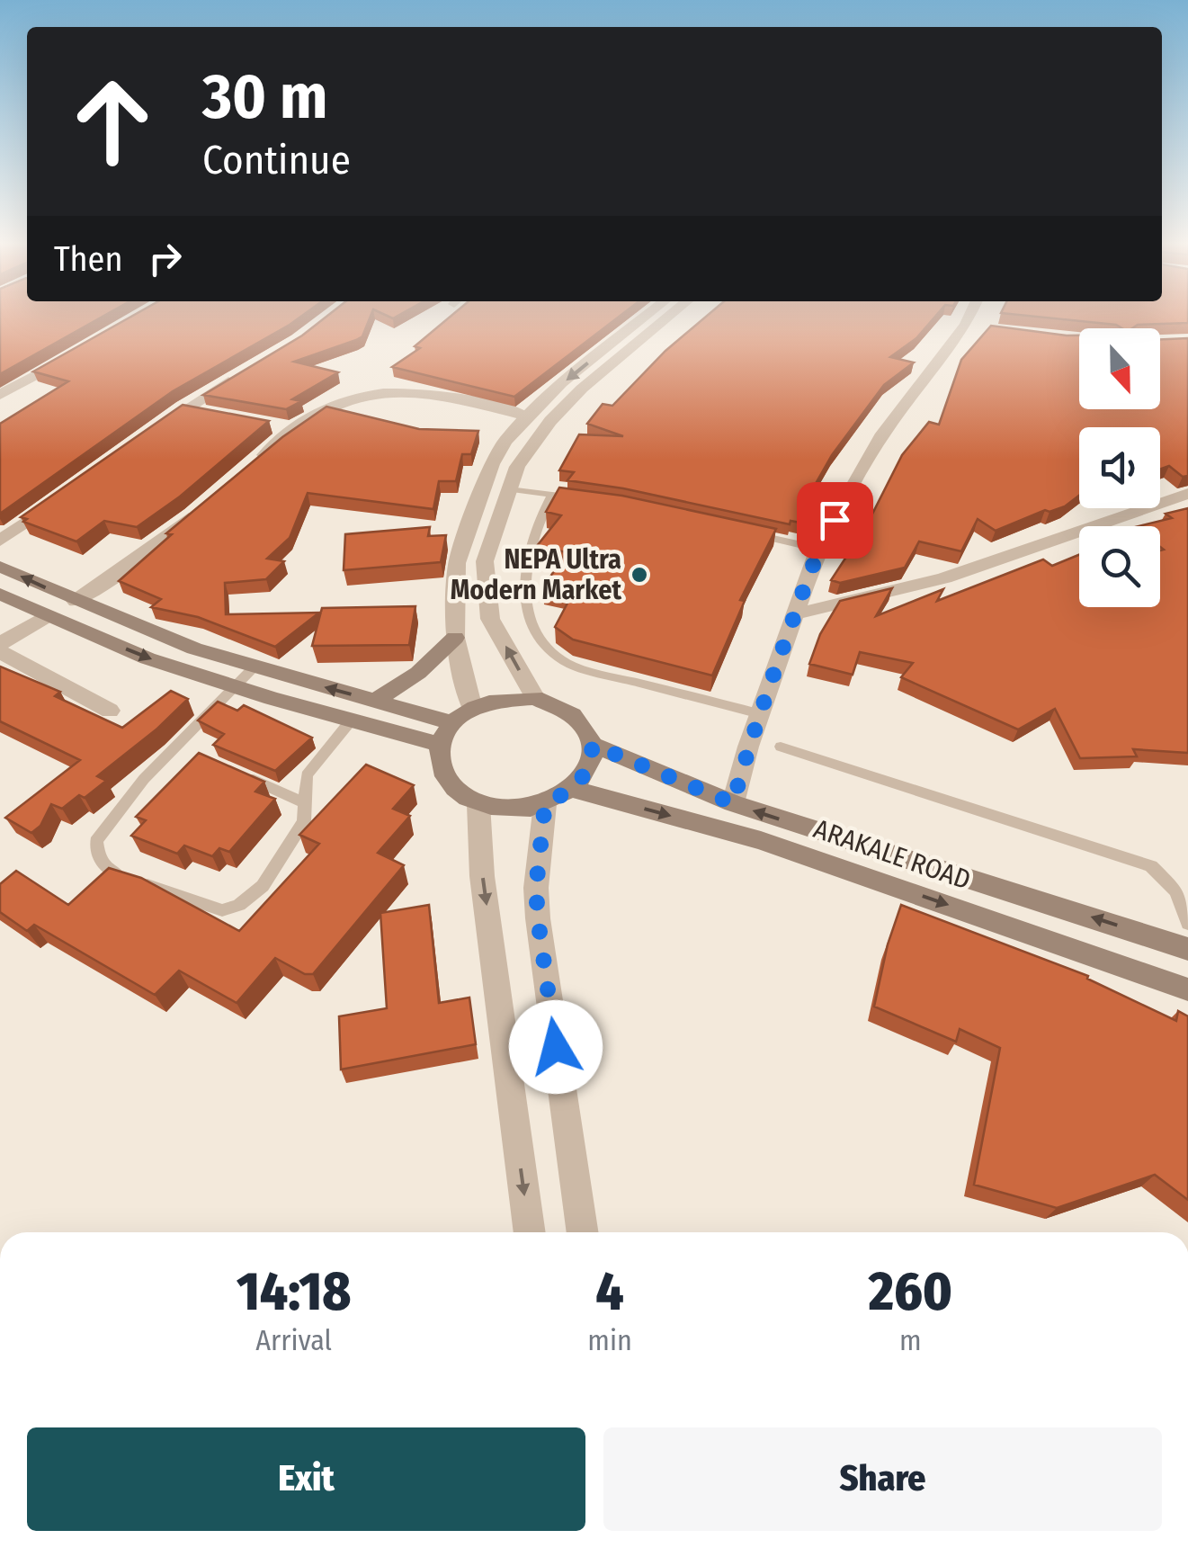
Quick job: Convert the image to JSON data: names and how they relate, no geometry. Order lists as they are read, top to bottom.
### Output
{
  "streets": {
    "main road": ["ARAKALE ROAD"]
  },
  "places": ["NEPA Ultra Modern Market"],
  "north": "bottom",
  "page": {
    "turn": ["30 m", "Continue"],
    "then": "Then",
    "eta": [
      "14:18",
      "Arrival",
      "4",
      "min",
      "260",
      "m"
    ],
    "buttons": ["Exit", "Share"]
  }
}
